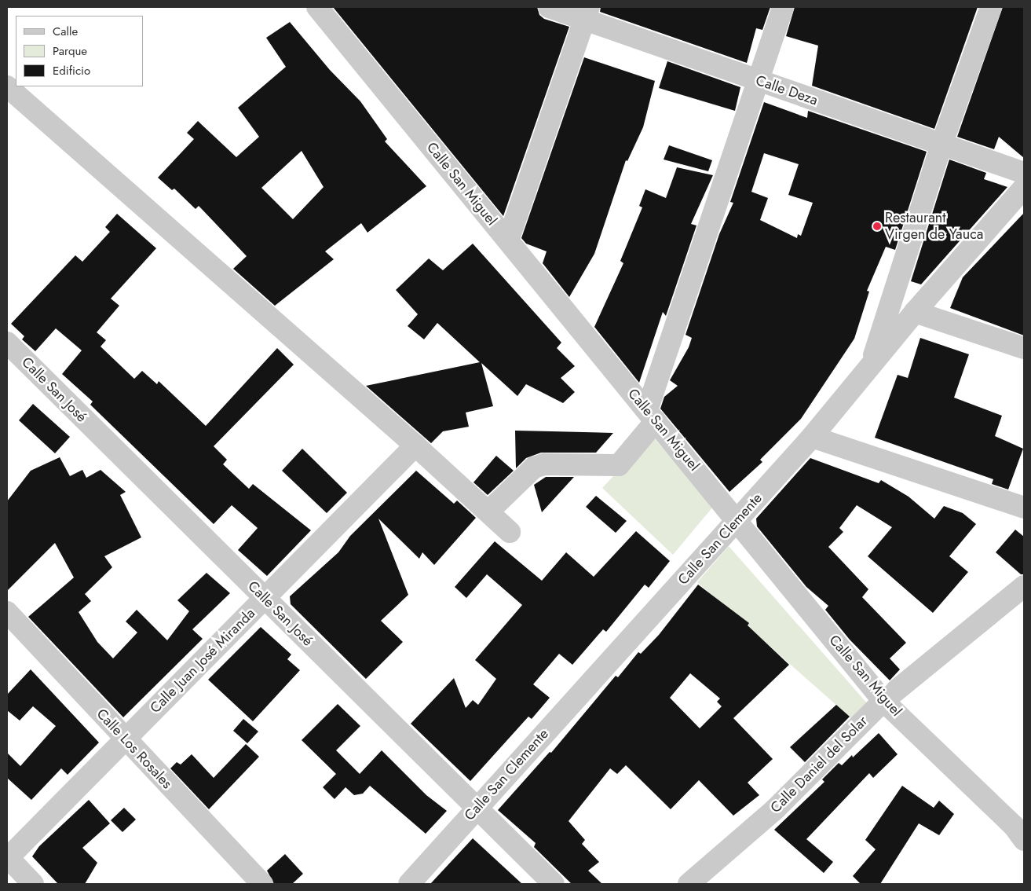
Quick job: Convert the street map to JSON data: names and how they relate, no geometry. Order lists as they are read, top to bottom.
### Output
{
  "streets": {
    "street": [
      "Calle Deza",
      "Calle San Miguel",
      "Calle San José",
      "Calle San Clemente",
      "Calle Juan José Miranda",
      "Calle Los Rosales",
      "Calle Daniel del Solar"
    ]
  },
  "crossings": [
    ["Calle San Miguel", "Calle San Clemente"],
    ["Calle San Miguel", "Calle Daniel del Solar"],
    ["Calle San José", "Calle San Clemente"],
    ["Calle San José", "Calle Juan José Miranda"],
    ["Calle Juan José Miranda", "Calle Los Rosales"]
  ],
  "places": ["Restaurant Virgen de Yauca"],
  "legend": ["Calle", "Parque", "Edificio"]
}
